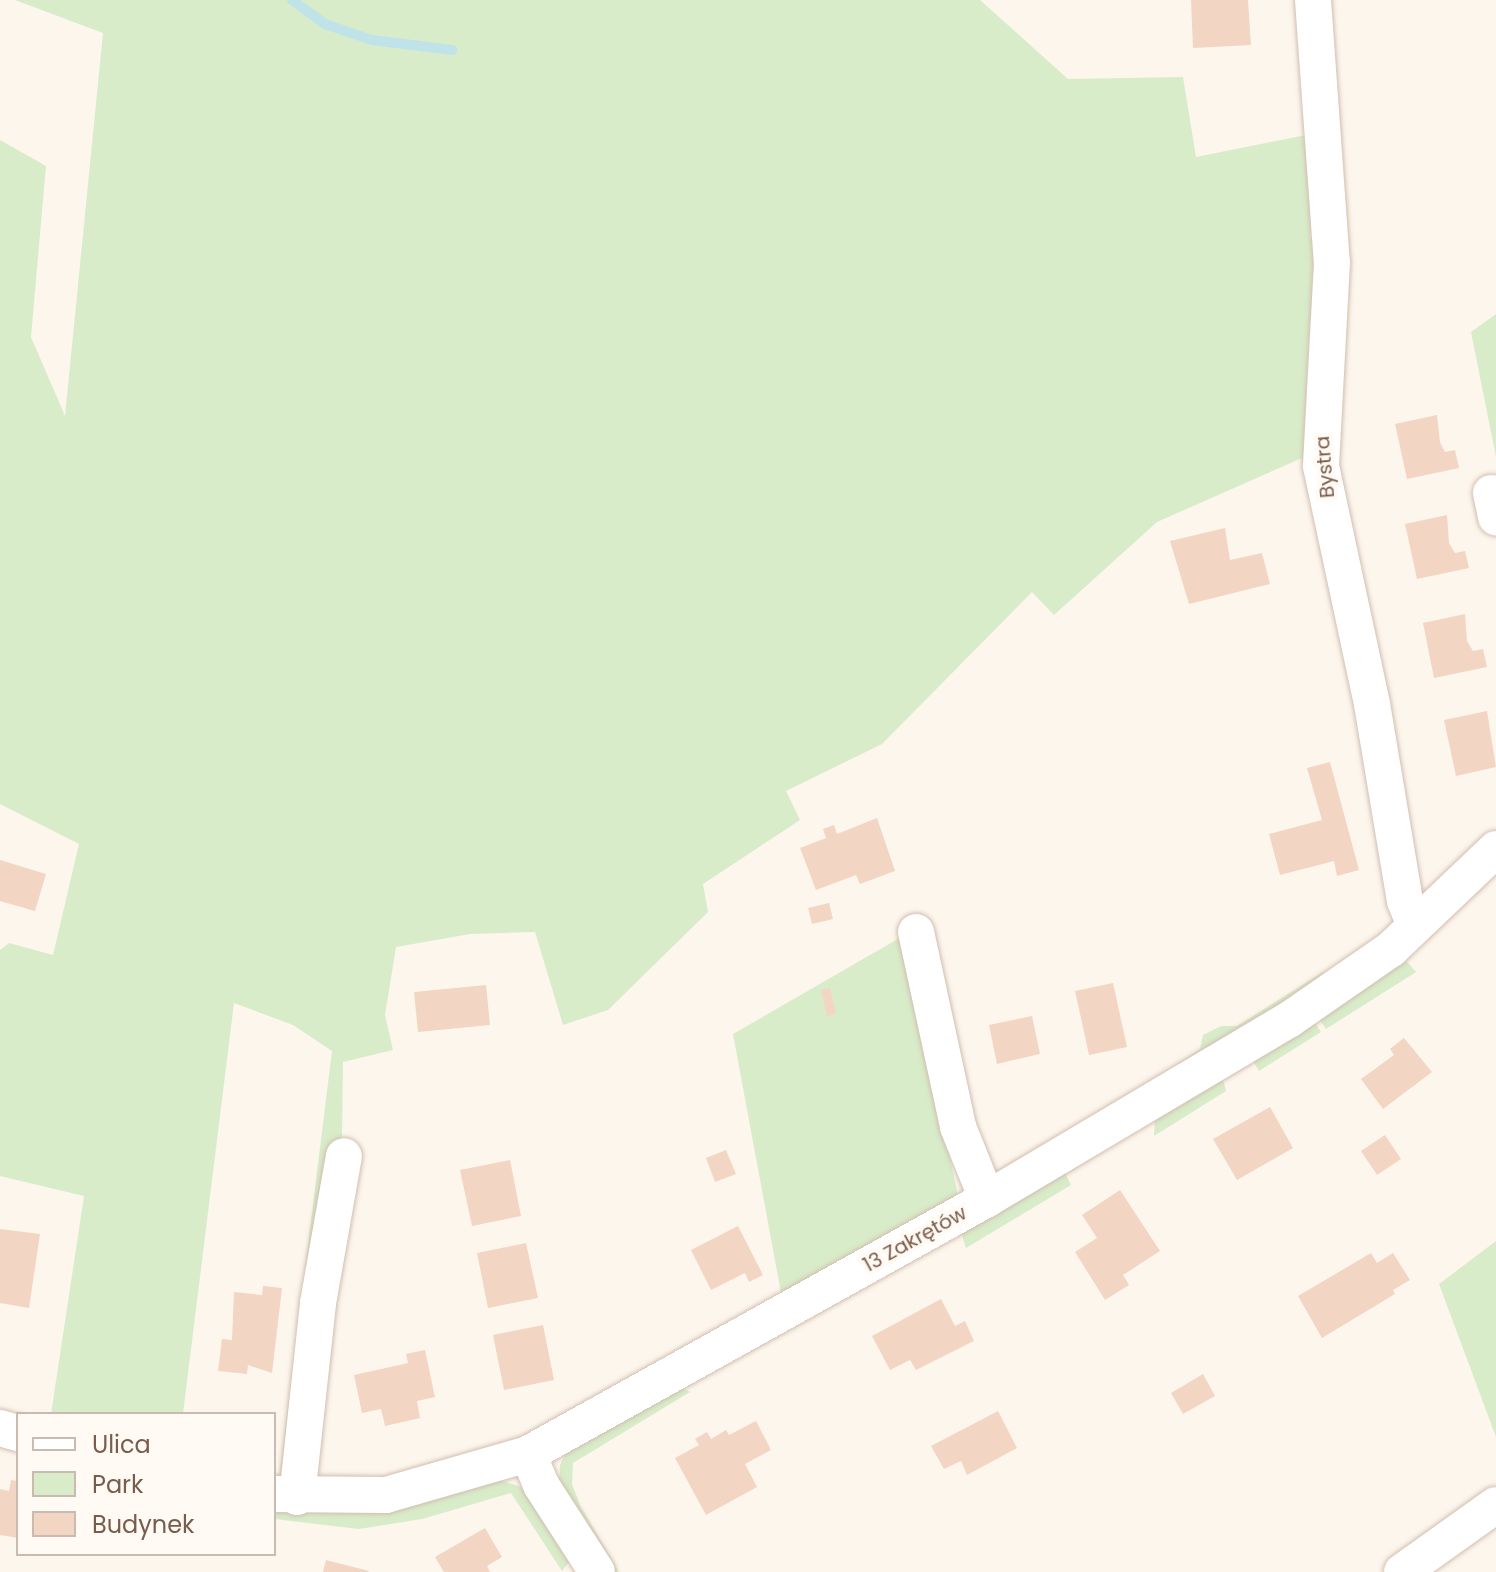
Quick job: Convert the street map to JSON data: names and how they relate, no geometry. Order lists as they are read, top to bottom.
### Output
{
  "streets": {
    "street": ["Bystra", "13 Zakrętów"]
  },
  "crossings": [
    ["Bystra", "13 Zakrętów"]
  ],
  "legend": ["Ulica", "Park", "Budynek"]
}
